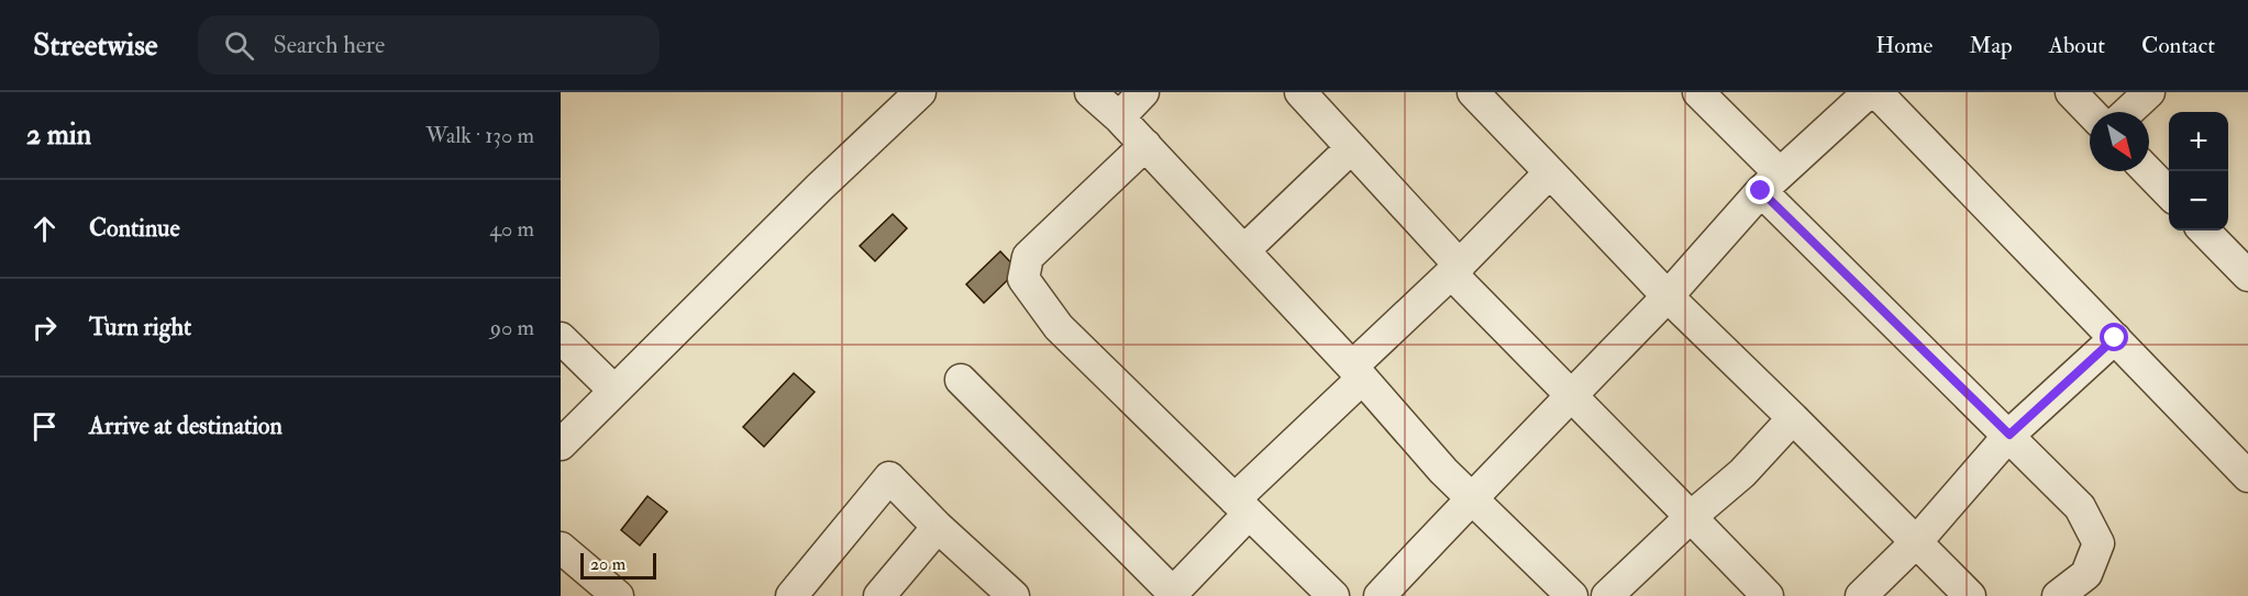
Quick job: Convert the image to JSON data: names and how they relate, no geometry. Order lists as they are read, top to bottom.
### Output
{
  "scale_bar": "20 m",
  "north": "bottom right",
  "page": {
    "header": "Streetwise",
    "search": "Search here",
    "nav": [
      "Home",
      "Map",
      "About",
      "Contact"
    ],
    "heading": ["2 min", "Walk · 130 m"],
    "map_buttons": ["+", "−"],
    "list": [
      ["Continue", "40 m"],
      ["Turn right", "90 m"],
      "Arrive at destination"
    ],
    "scale": "20 m"
  }
}
